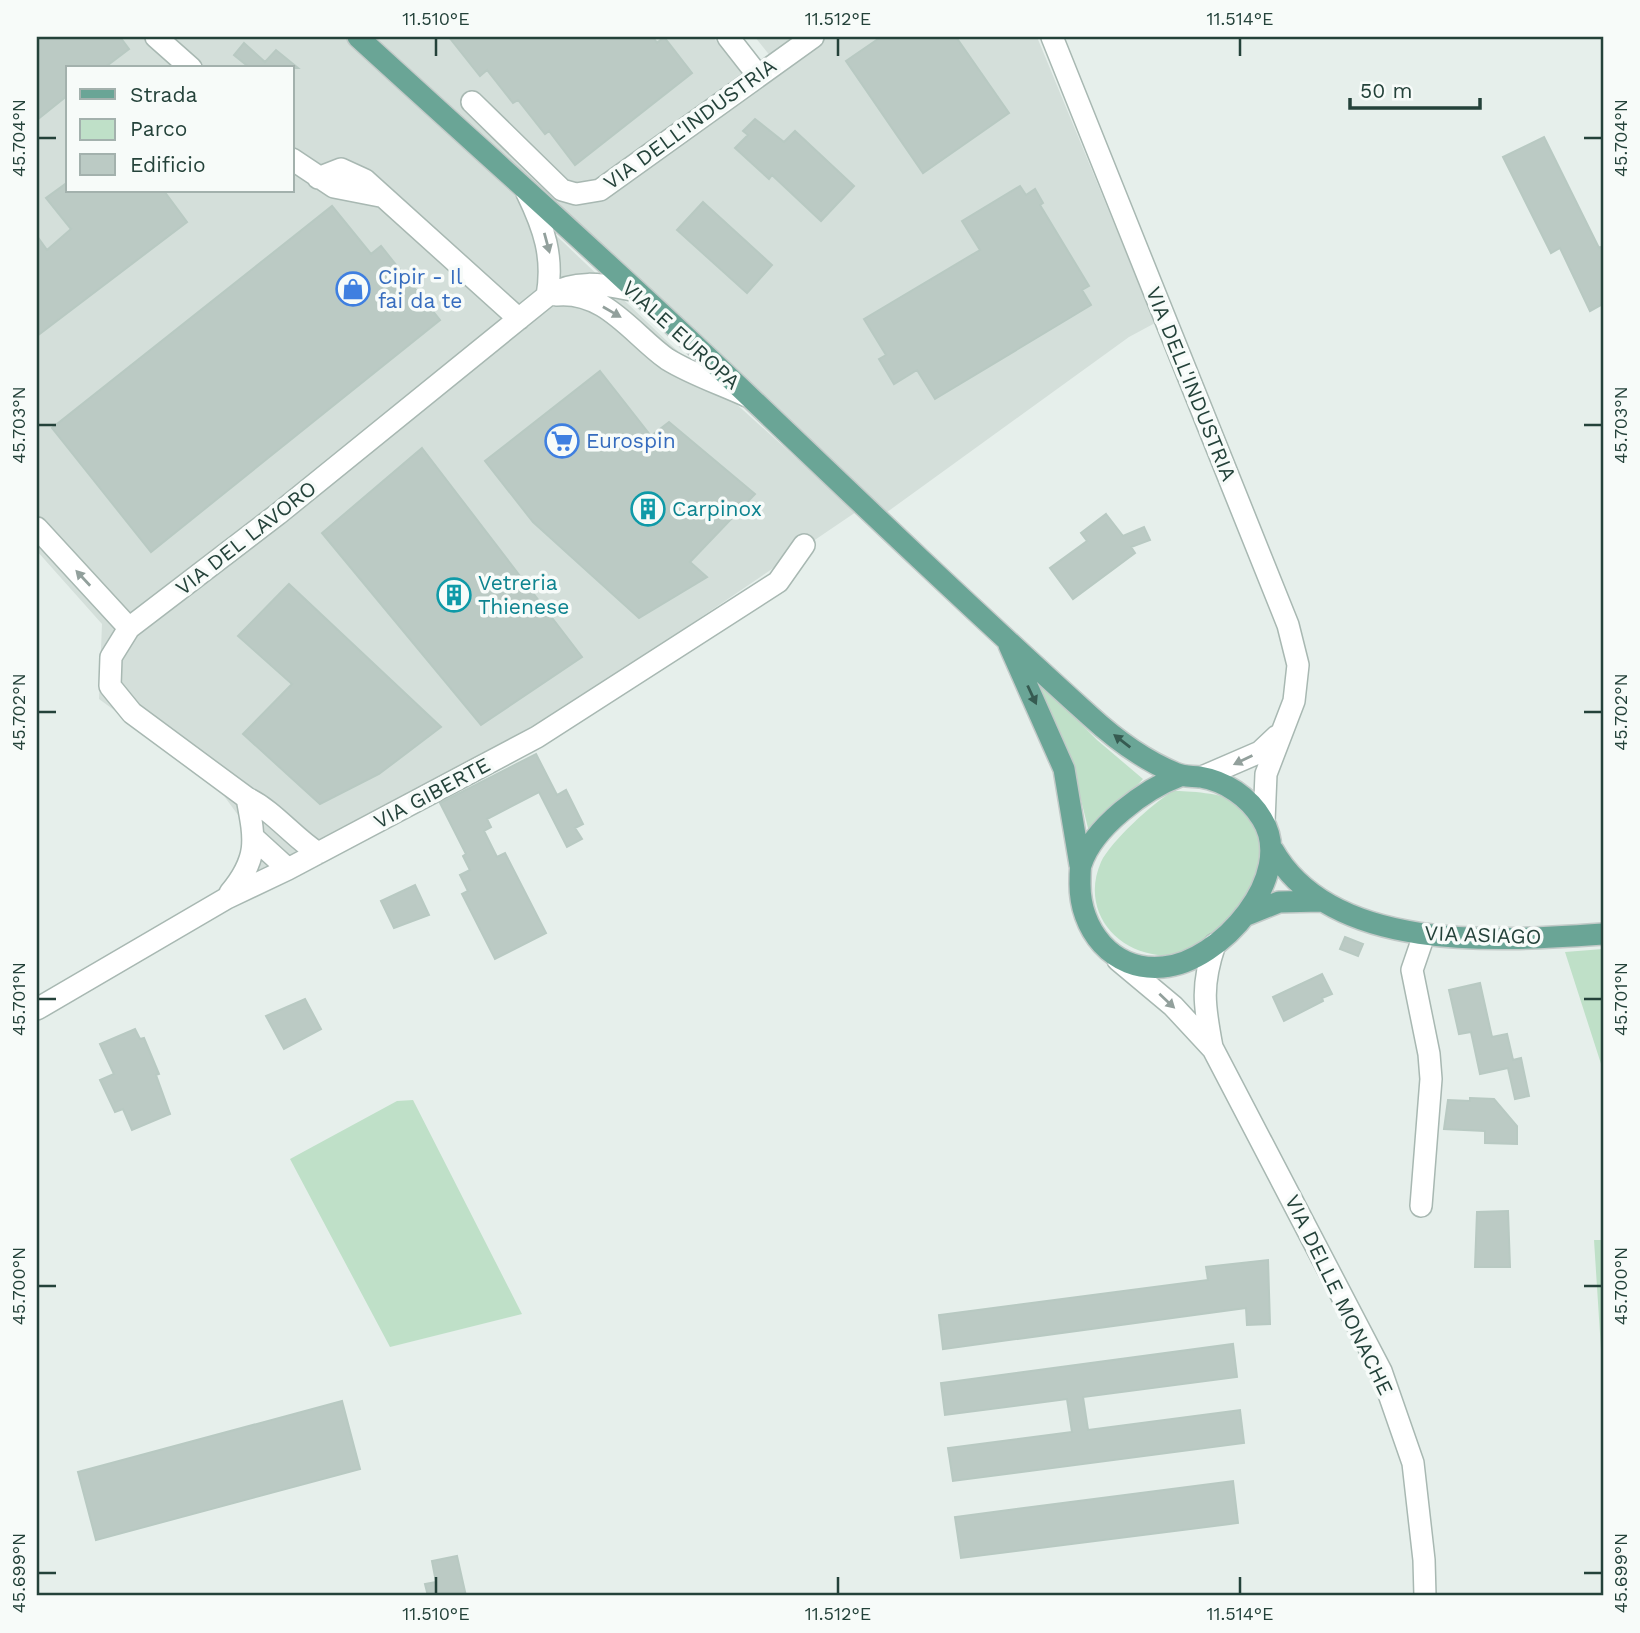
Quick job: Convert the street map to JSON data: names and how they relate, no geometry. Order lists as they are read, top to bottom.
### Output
{
  "streets": {
    "main road": ["VIALE EUROPA", "VIA ASIAGO"],
    "street": [
      "VIA DELL'INDUSTRIA",
      "VIA DEL LAVORO",
      "VIA GIBERTE",
      "VIA DELLE MONACHE"
    ]
  },
  "crossings": [
    ["VIA DELL'INDUSTRIA", "VIALE EUROPA"],
    ["VIALE EUROPA", "VIA DEL LAVORO"],
    ["VIA DEL LAVORO", "VIA GIBERTE"]
  ],
  "places": {
    "shop": ["Cipir - Il fai da te"],
    "supermarket": ["Eurospin"],
    "building": ["Carpinox", "Vetreria Thienese"]
  },
  "legend": ["Strada", "Parco", "Edificio"],
  "scale_bar": "50 m",
  "coordinates": [
    "11.510°E",
    "11.512°E",
    "11.514°E",
    "45.704°N",
    "45.703°N",
    "45.702°N",
    "45.701°N",
    "45.700°N",
    "45.699°N"
  ]
}
